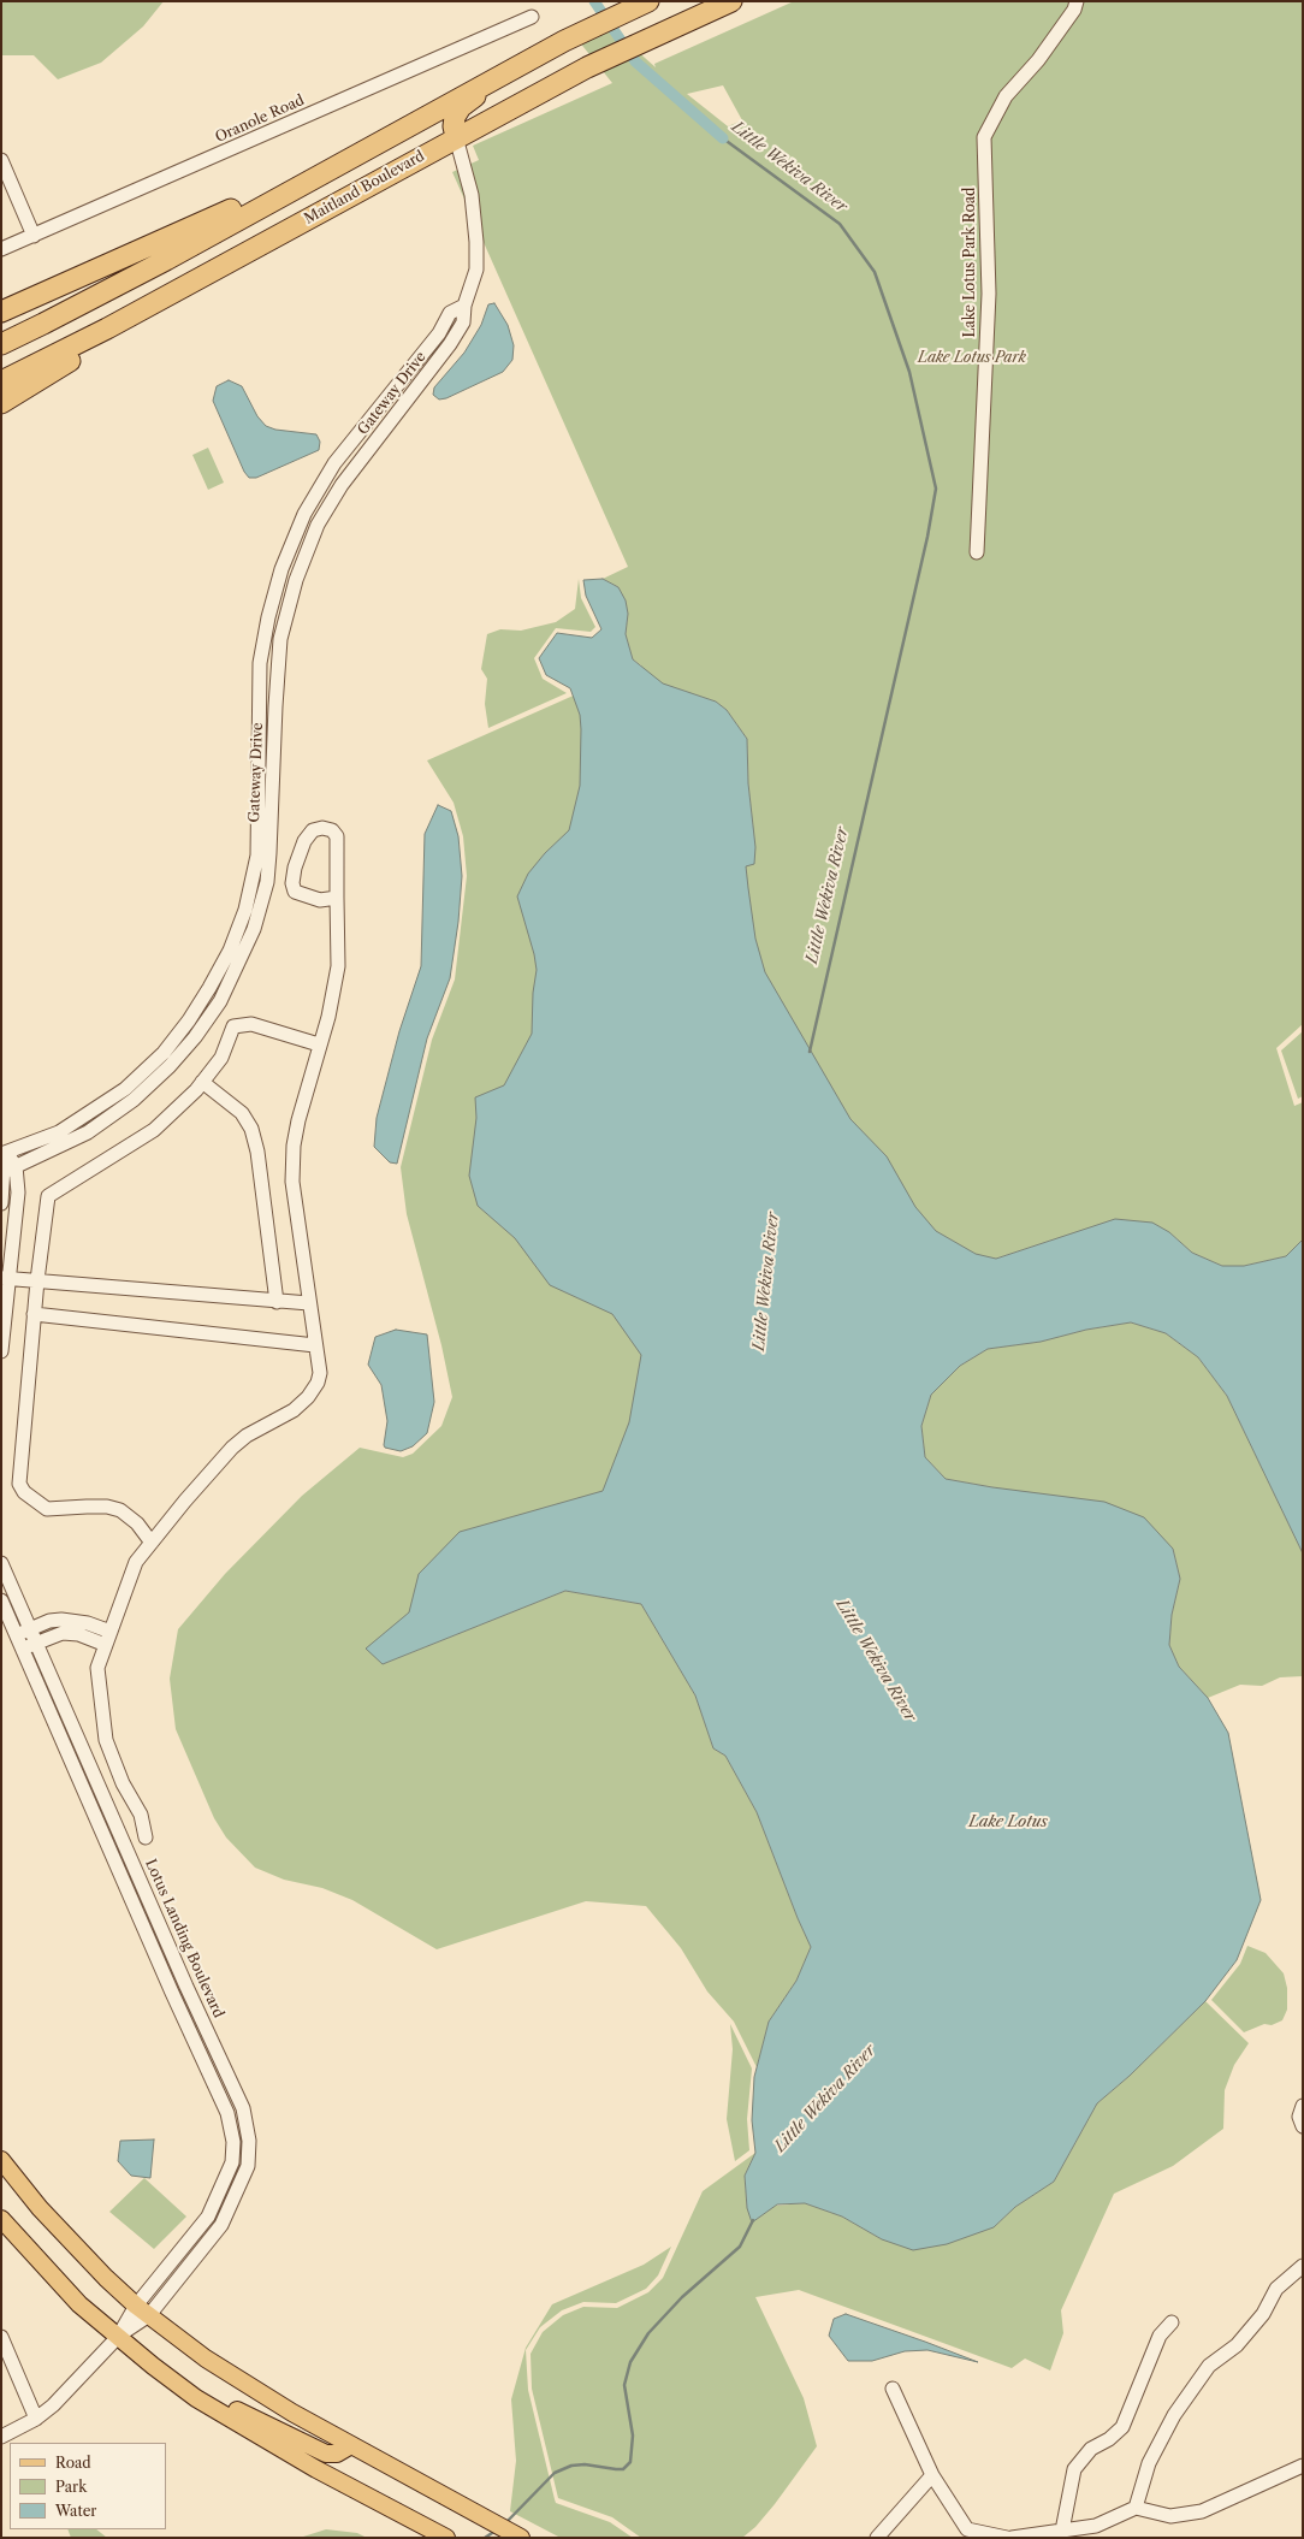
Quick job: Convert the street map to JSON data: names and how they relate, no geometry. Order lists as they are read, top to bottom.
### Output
{
  "streets": {
    "highway": ["Maitland Boulevard"],
    "street": [
      "Oranole Road",
      "Lake Lotus Park Road",
      "Gateway Drive",
      "Lotus Landing Boulevard"
    ]
  },
  "crossings": [
    ["Maitland Boulevard", "Gateway Drive"]
  ],
  "water": ["Little Wekiva River", "Lake Lotus"],
  "parks": ["Lake Lotus Park"],
  "legend": ["Road", "Park", "Water"]
}
